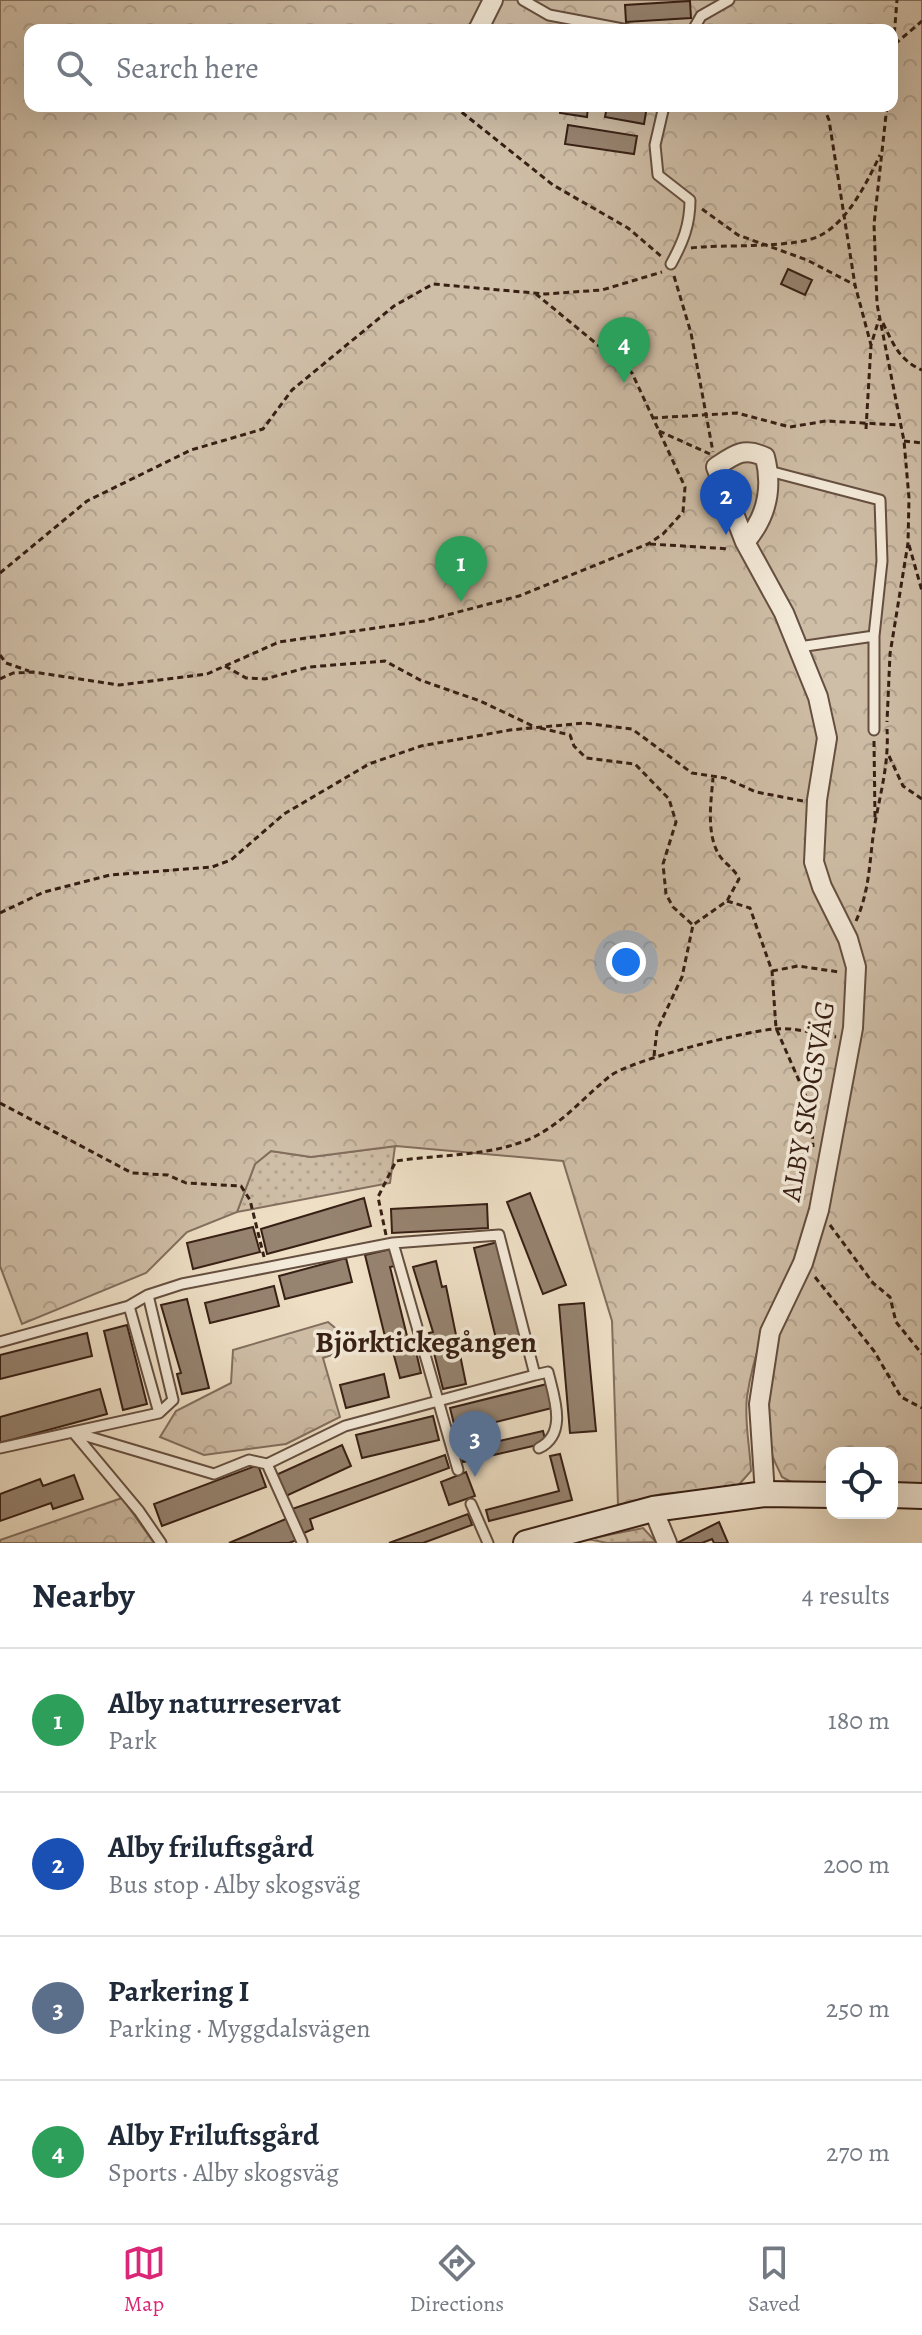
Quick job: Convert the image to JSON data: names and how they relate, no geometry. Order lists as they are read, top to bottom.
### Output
{
  "streets": {
    "street": ["ALBY SKOGSVÄG"]
  },
  "districts": ["Björktickegången"],
  "page": {
    "search": "Search here",
    "pins": [
      "4",
      "2",
      "1",
      "3"
    ],
    "heading": ["Nearby", "4 results"],
    "list": [
      {
        "mark": "1",
        "name": "Alby naturreservat",
        "note": "Park",
        "value": "180 m"
      },
      {
        "mark": "2",
        "name": "Alby friluftsgård",
        "note": "Bus stop · Alby skogsväg",
        "value": "200 m"
      },
      {
        "mark": "3",
        "name": "Parkering I",
        "note": "Parking · Myggdalsvägen",
        "value": "250 m"
      },
      {
        "mark": "4",
        "name": "Alby Friluftsgård",
        "note": "Sports · Alby skogsväg",
        "value": "270 m"
      }
    ],
    "nav": ["Map", "Directions", "Saved"]
  }
}
